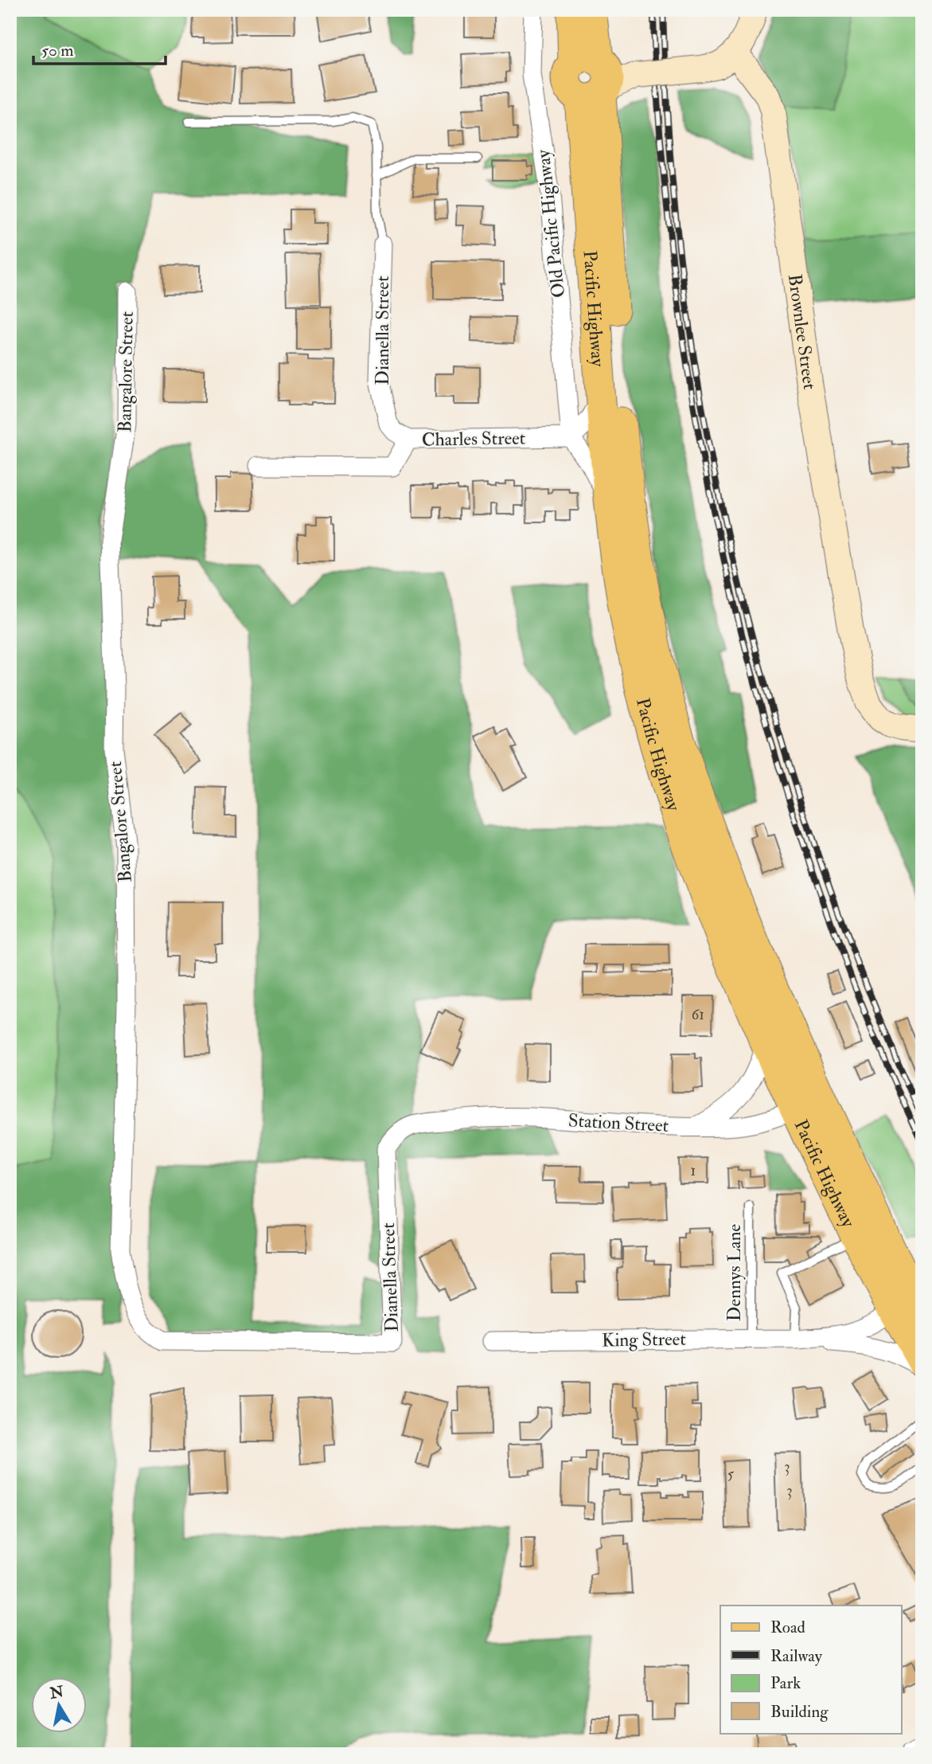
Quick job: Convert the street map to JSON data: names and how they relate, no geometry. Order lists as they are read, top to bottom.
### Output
{
  "streets": {
    "main road": ["Pacific Highway"],
    "street": [
      "Old Pacific Highway",
      "Dianella Street",
      "Brownlee Street",
      "Bangalore Street",
      "Charles Street",
      "Station Street",
      "King Street"
    ],
    "lane": ["Dennys Lane"]
  },
  "crossings": [
    ["Old Pacific Highway", "Charles Street"],
    ["Pacific Highway", "Station Street"],
    ["Pacific Highway", "King Street"],
    ["Dianella Street", "Bangalore Street"],
    ["Dianella Street", "Charles Street"],
    ["Dianella Street", "Station Street"],
    ["Dennys Lane", "King Street"]
  ],
  "house_numbers": [
    "61",
    "1",
    "3",
    "5",
    "3"
  ],
  "legend": [
    "Road",
    "Railway",
    "Park",
    "Building"
  ],
  "scale_bar": "50 m",
  "north": "top"
}
